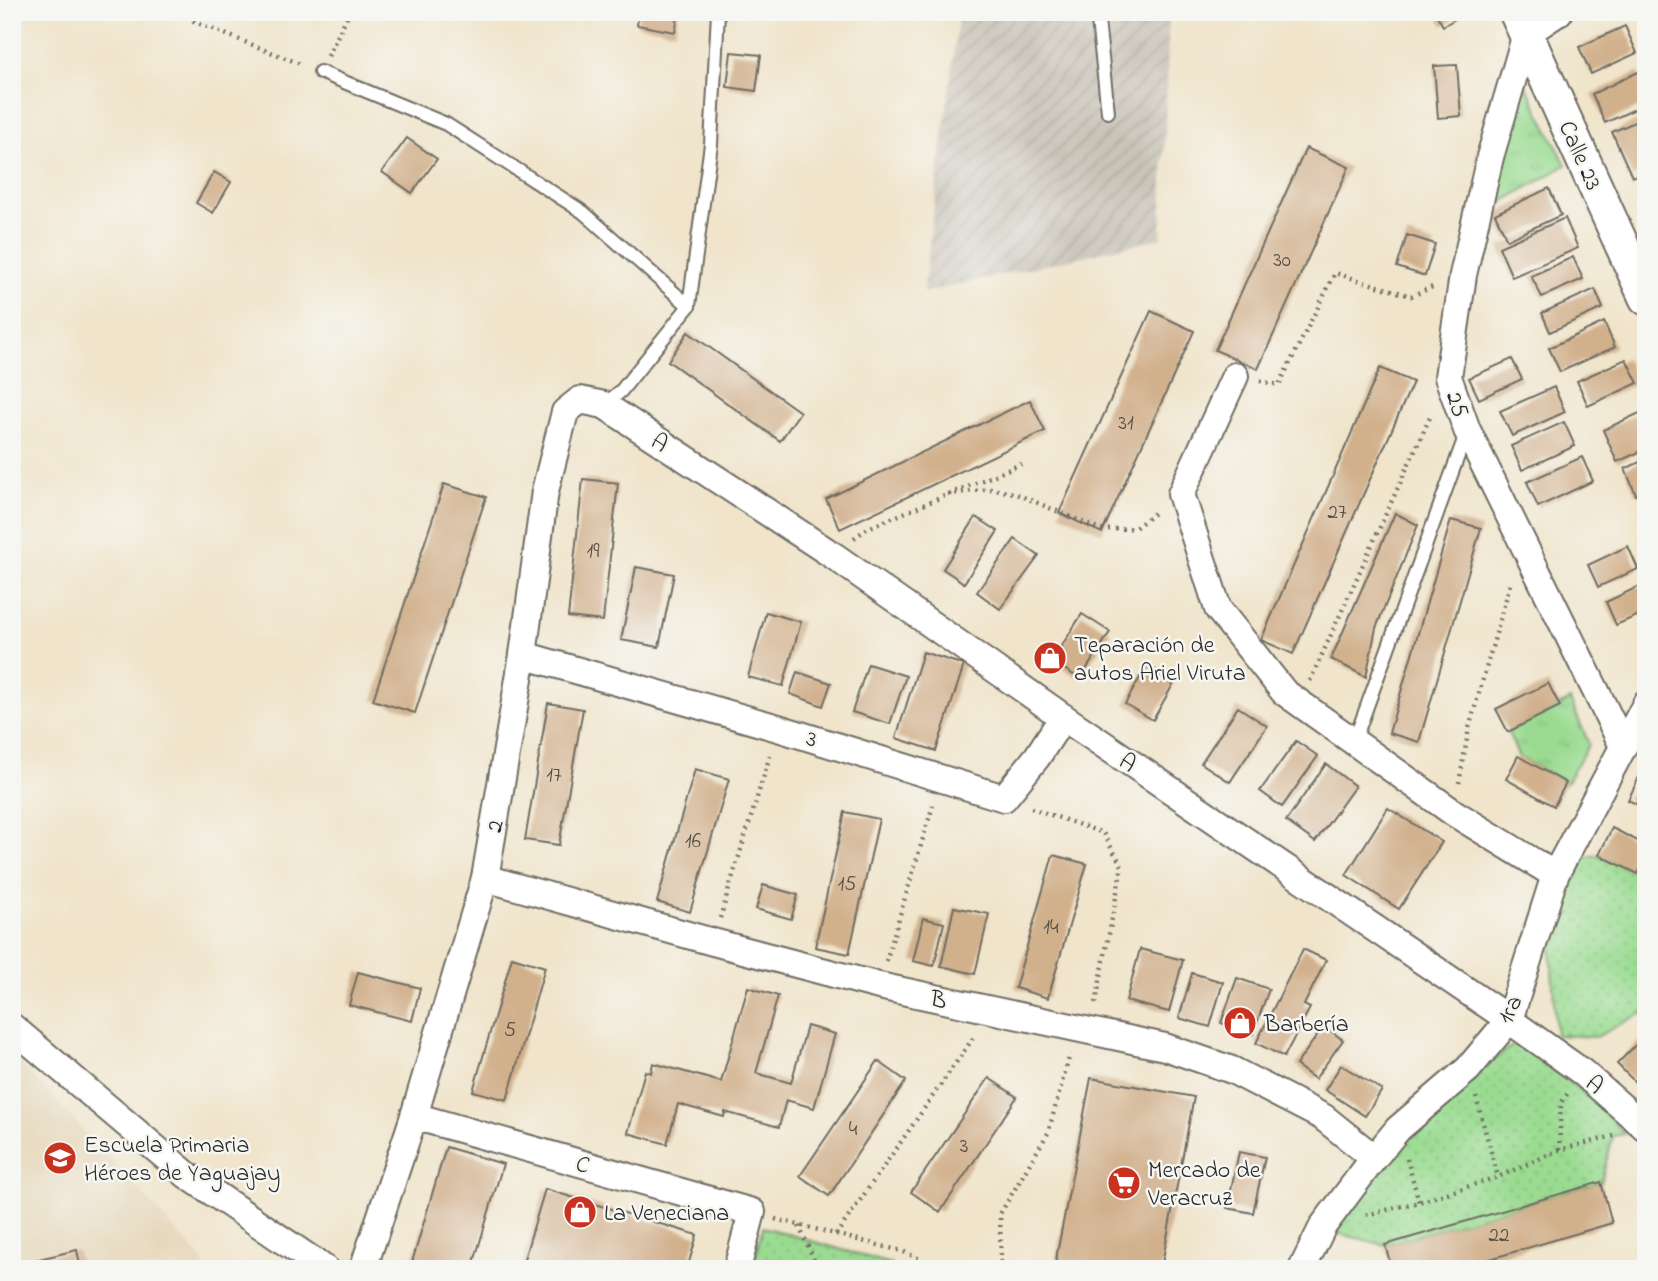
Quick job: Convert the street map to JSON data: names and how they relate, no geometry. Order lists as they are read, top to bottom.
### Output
{
  "streets": {
    "street": [
      "Calle 23",
      "25",
      "A",
      "3",
      "2",
      "B",
      "1ra",
      "C"
    ]
  },
  "crossings": [
    ["Calle 23", "25"],
    ["25", "1ra"],
    ["A", "2"],
    ["A", "1ra"],
    ["3", "2"],
    ["2", "B"],
    ["2", "C"],
    ["B", "1ra"]
  ],
  "places": {
    "shop": ["Teparación de autos Ariel Viruta", "Barbería", "La Veneciana"],
    "school or university": ["Escuela Primaria Héroes de Yaguajay"],
    "supermarket": ["Mercado de Veracruz"]
  },
  "house_numbers": [
    "30",
    "31",
    "27",
    "19",
    "17",
    "16",
    "15",
    "14",
    "5",
    "4",
    "3",
    "22"
  ]
}
